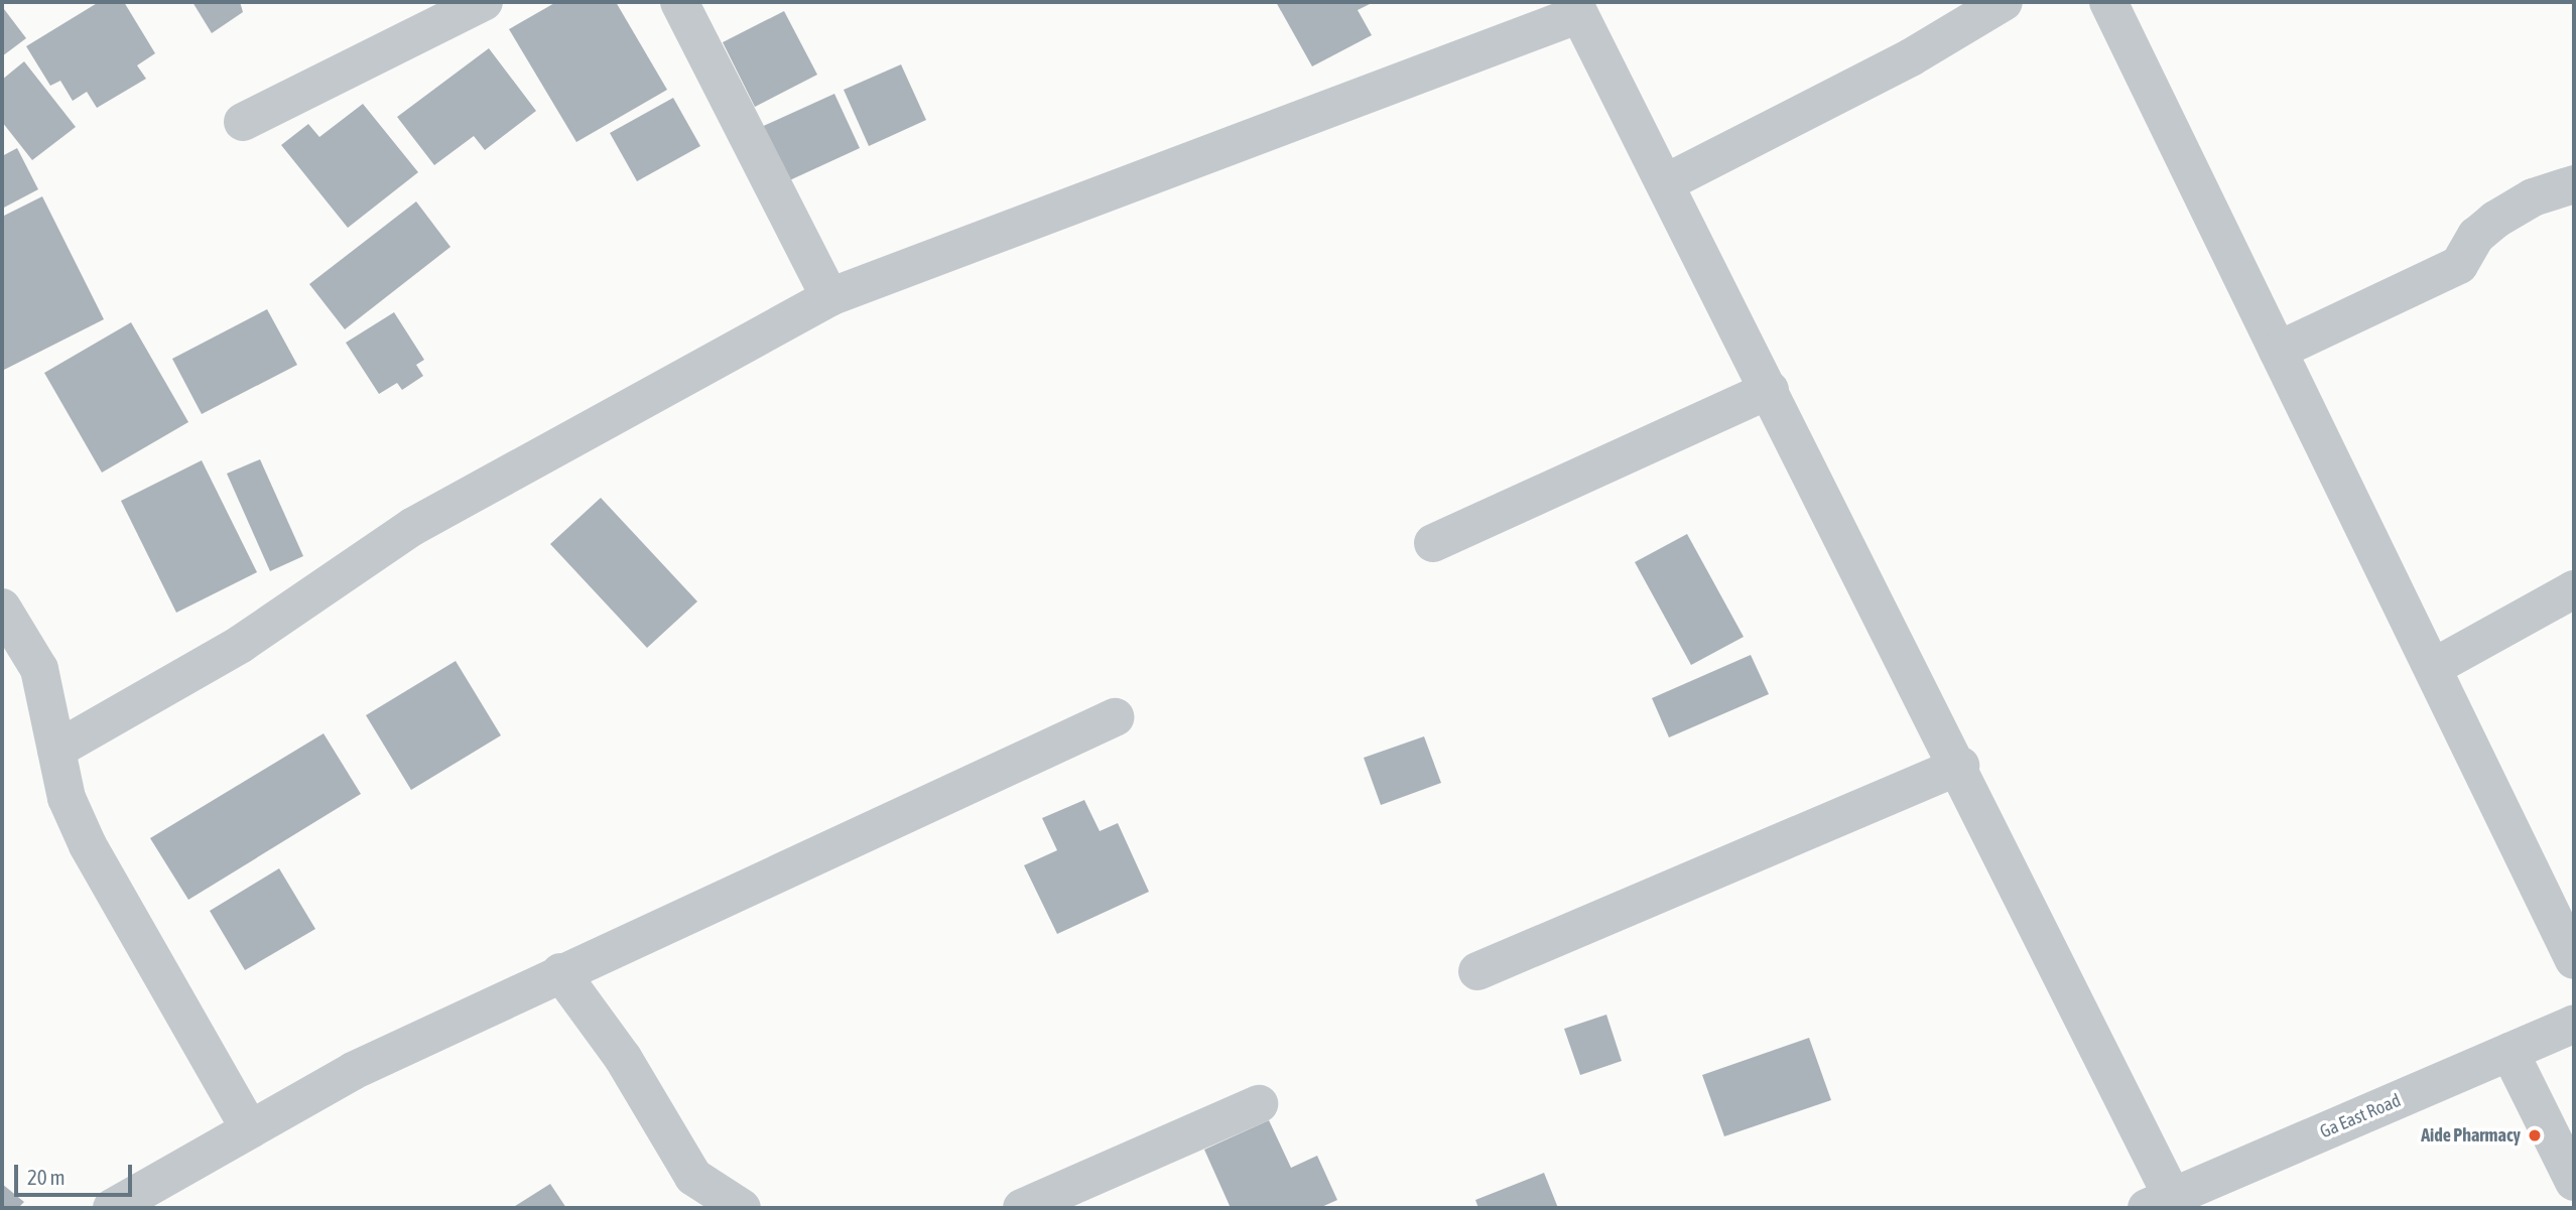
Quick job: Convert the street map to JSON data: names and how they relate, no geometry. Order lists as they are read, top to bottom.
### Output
{
  "streets": {
    "street": ["Ga East Road"]
  },
  "places": ["Aide Pharmacy"],
  "scale_bar": "20 m"
}
